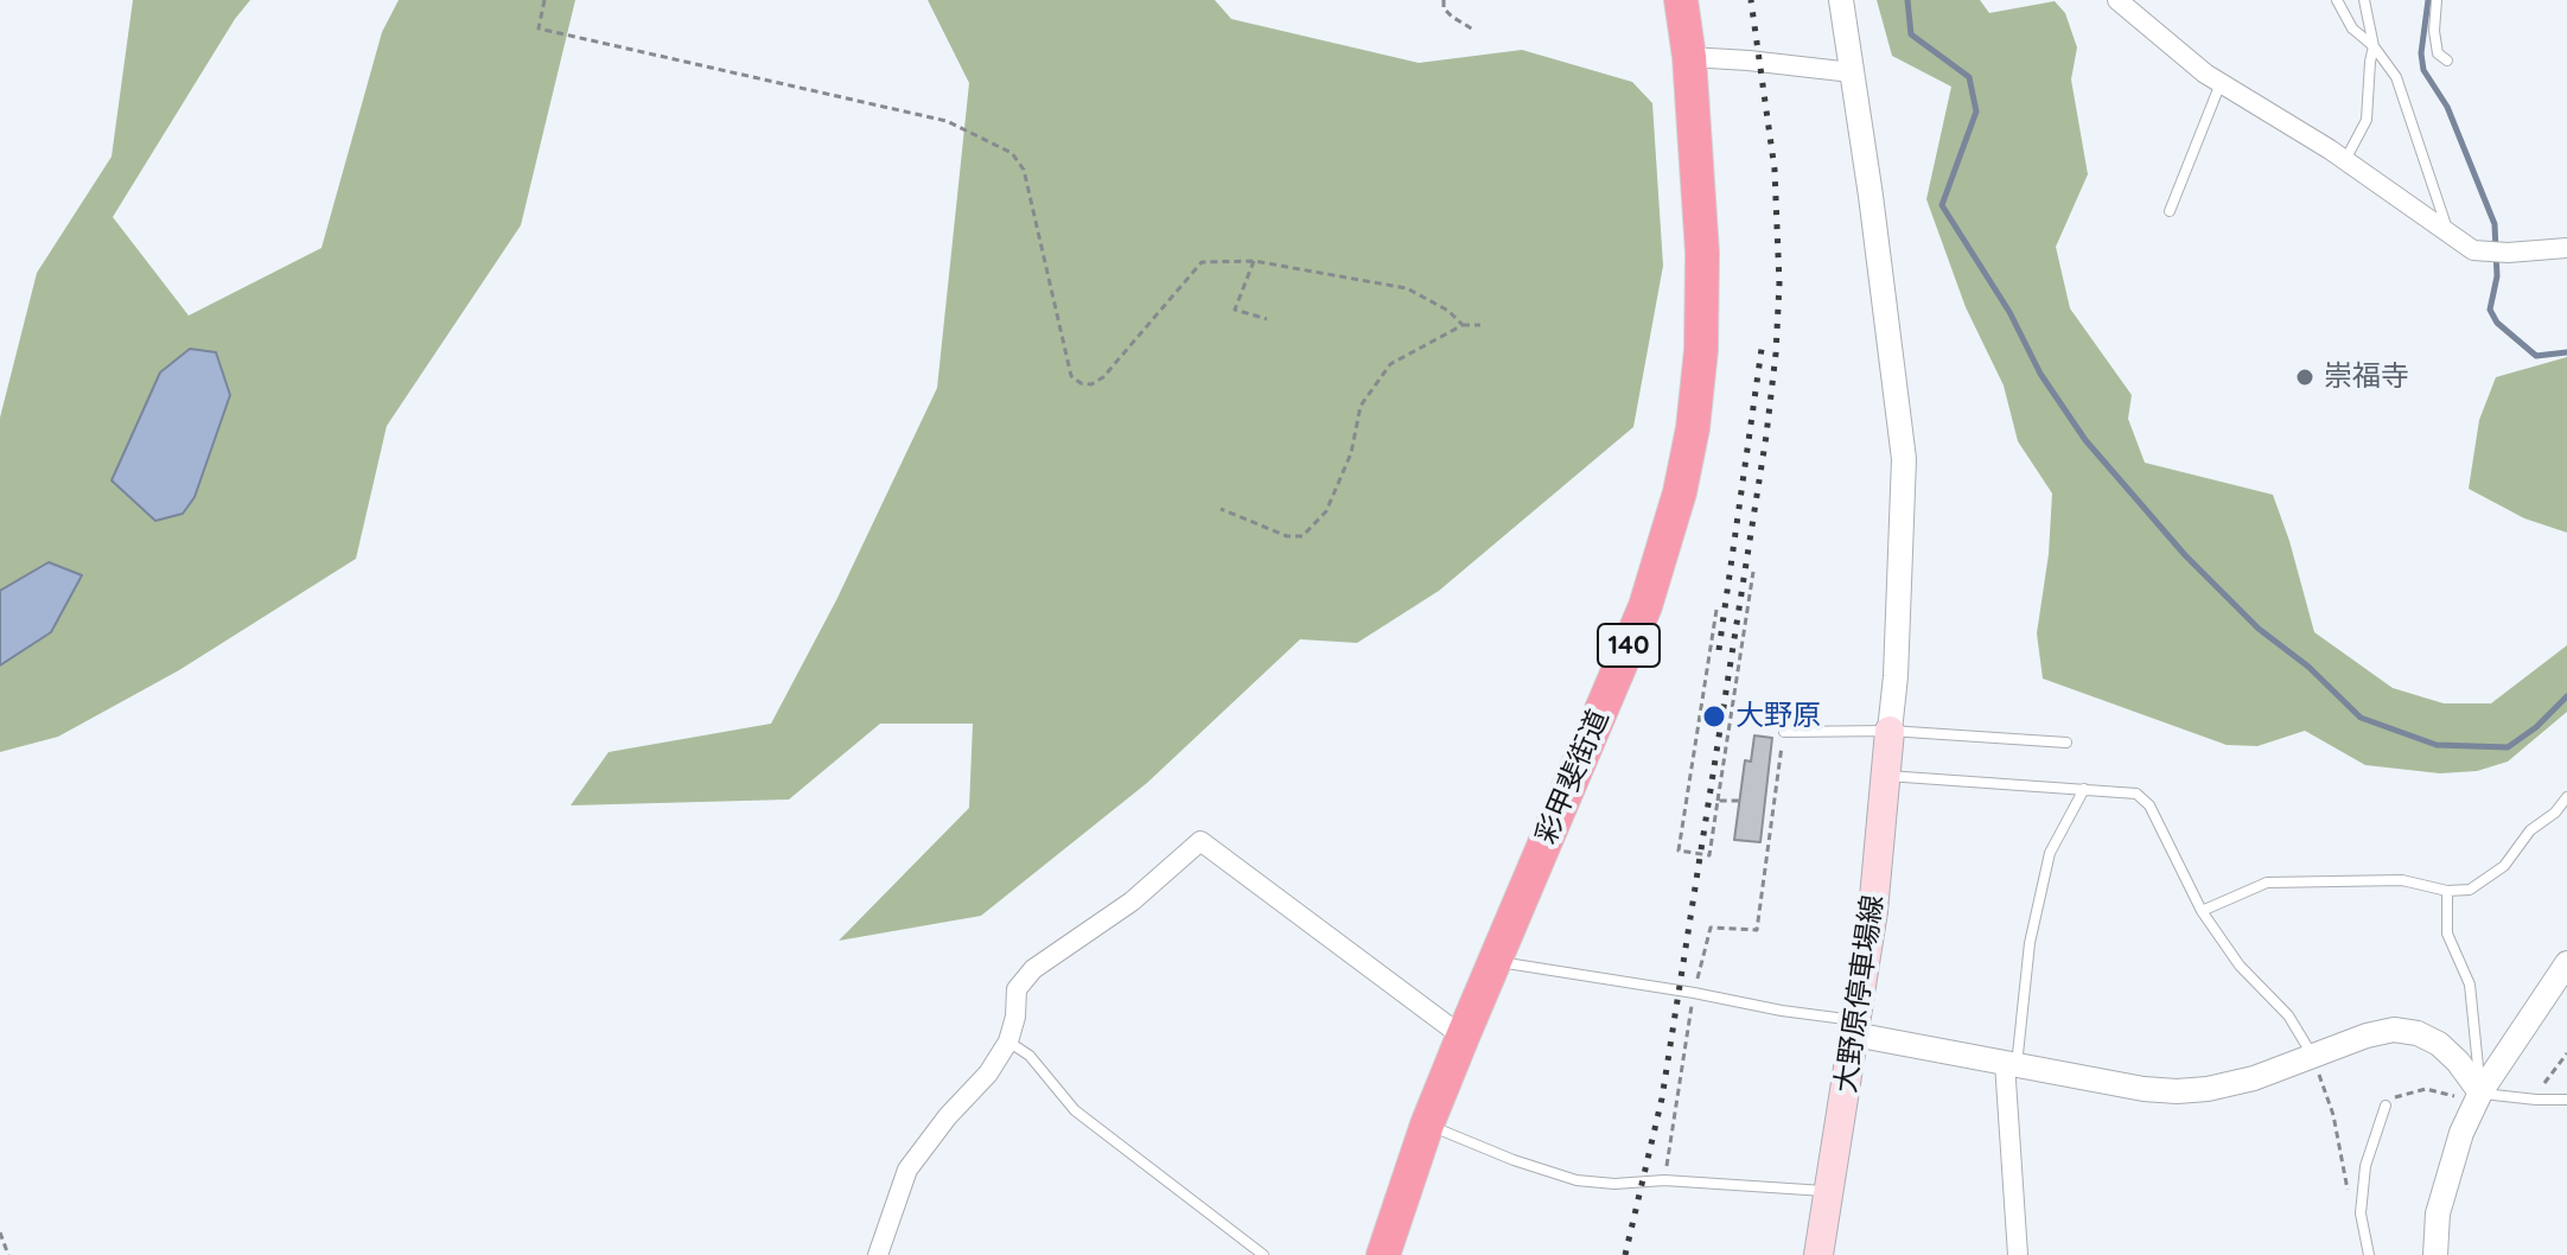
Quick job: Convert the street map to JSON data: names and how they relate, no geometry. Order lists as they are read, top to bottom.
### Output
{
  "streets": {
    "highway": ["140", "彩甲斐街道"],
    "main road": ["大野原停車場線"]
  },
  "places": ["崇福寺", "大野原"]
}
